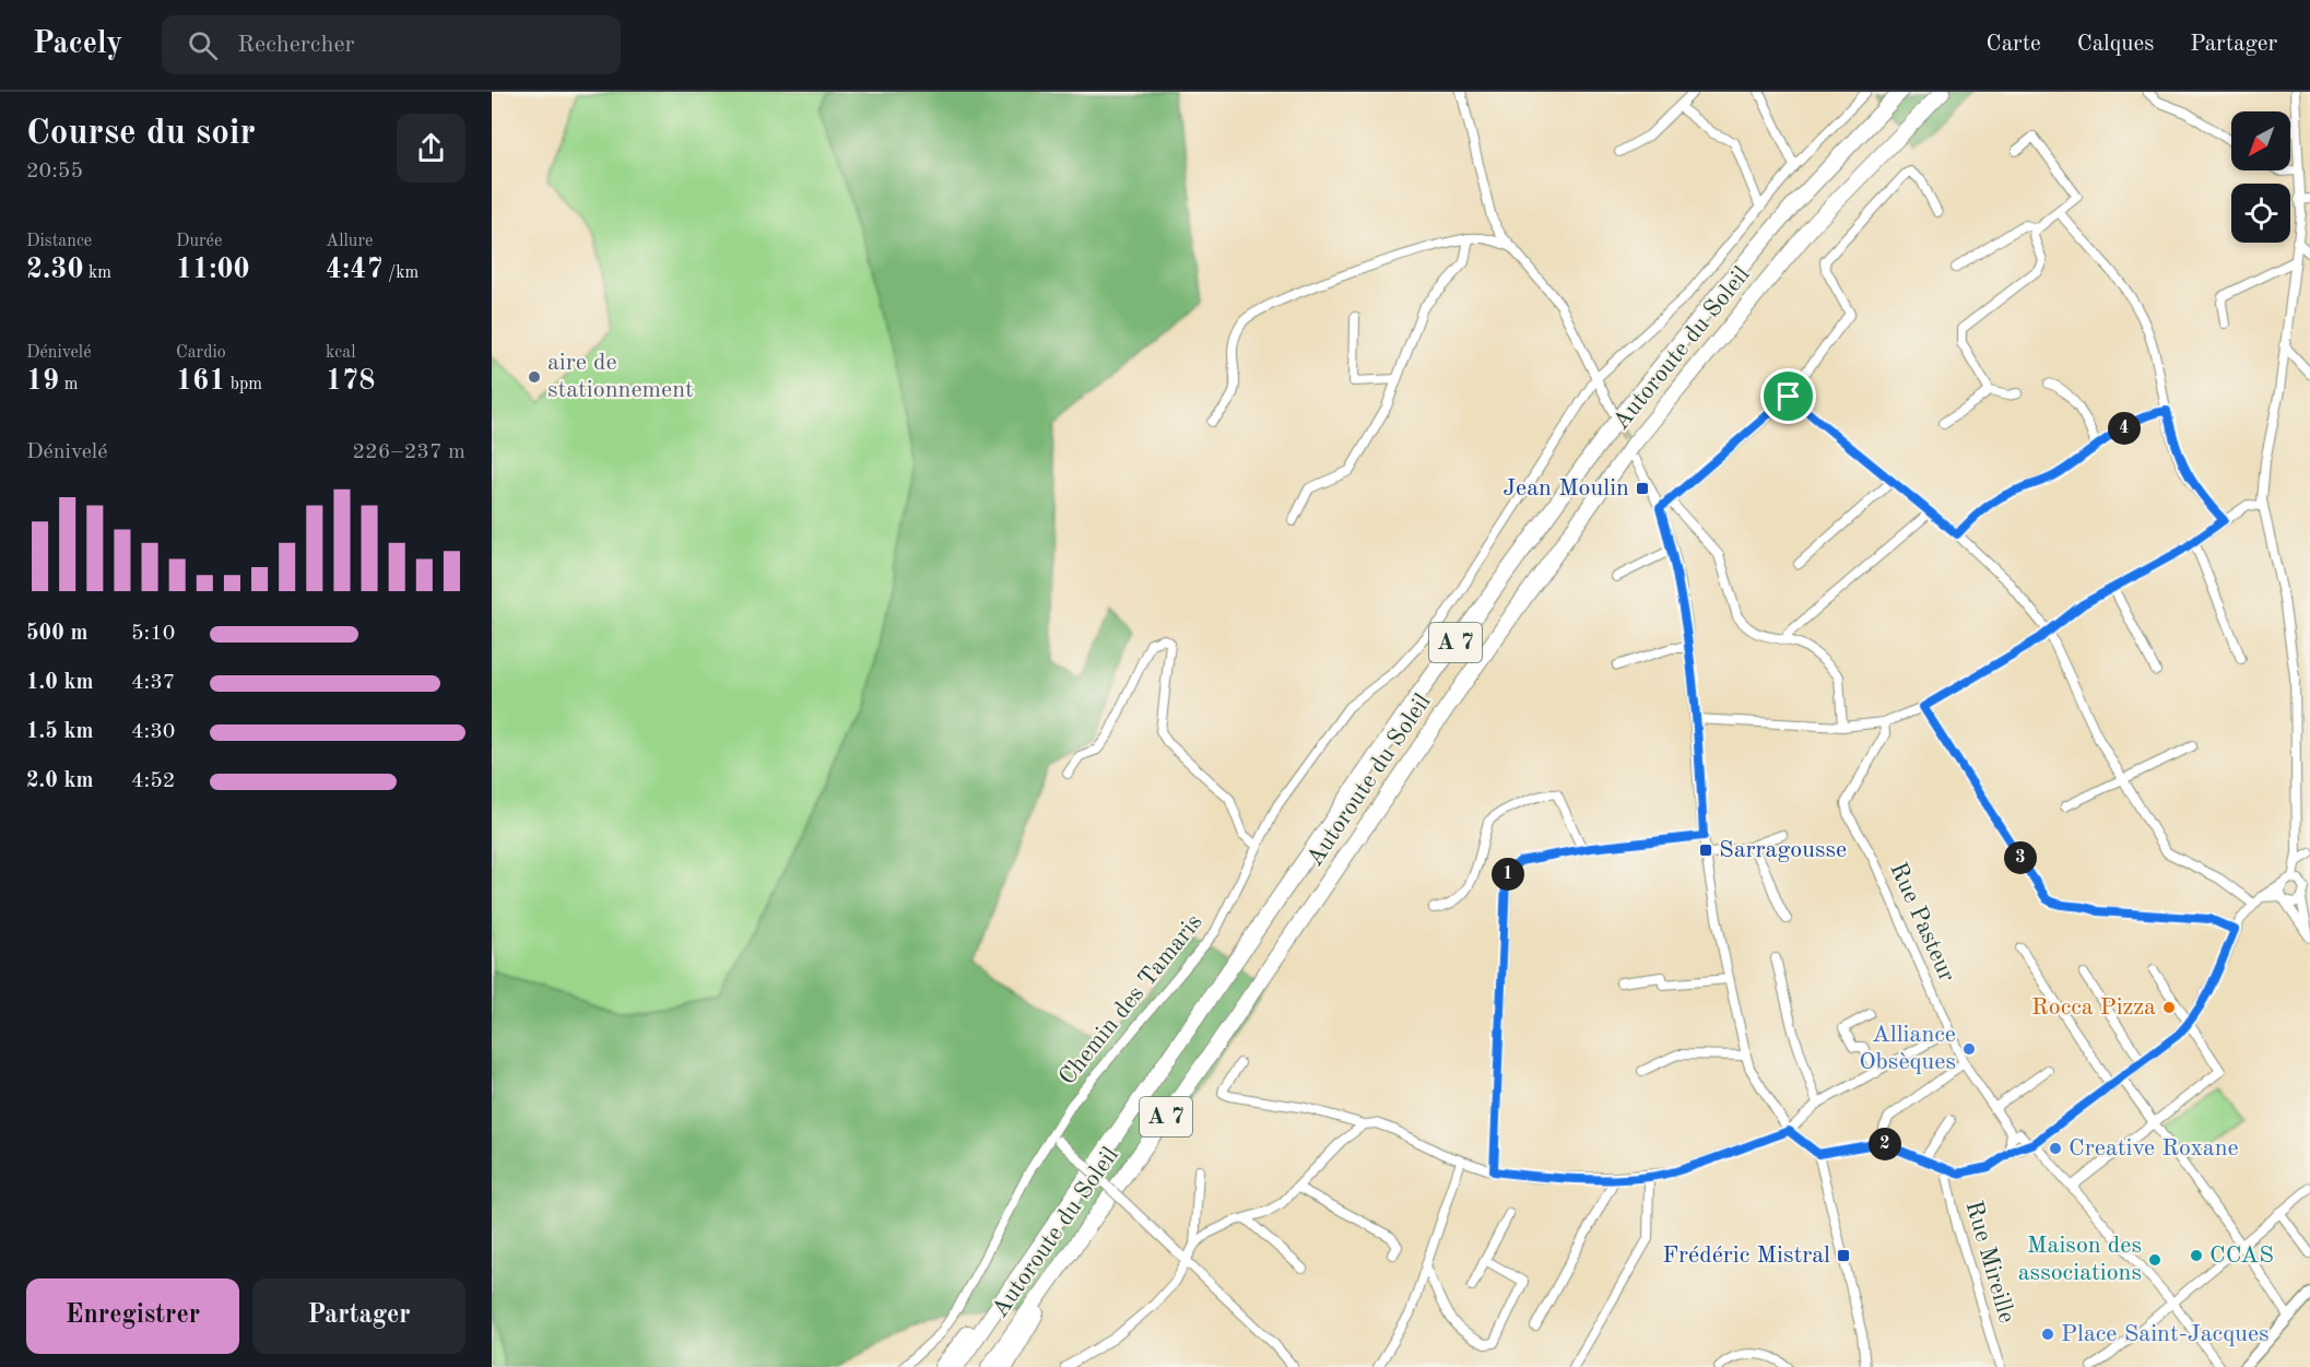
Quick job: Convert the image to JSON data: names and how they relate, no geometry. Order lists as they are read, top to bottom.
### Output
{
  "streets": {
    "highway": ["Autoroute du Soleil", "A 7"],
    "street": ["Rue Pasteur", "Chemin des Tamaris", "Rue Mireille"]
  },
  "places": {
    "other": [
      "aire de stationnement",
      "Rocca Pizza",
      "Alliance Obsèques",
      "Creative Roxane",
      "CCAS",
      "Maison des associations",
      "Place Saint-Jacques"
    ],
    "transit": ["Jean Moulin", "Sarragousse", "Frédéric Mistral"]
  },
  "north": "bottom left",
  "page": {
    "header": "Pacely",
    "search": "Rechercher",
    "nav": ["Carte", "Calques", "Partager"],
    "heading": ["Course du soir", "20:55"],
    "stats": [
      ["Distance", "2.30 km"],
      ["Durée", "11:00"],
      ["Allure", "4:47 /km"],
      ["Dénivelé", "19 m"],
      ["Cardio", "161 bpm"],
      ["kcal", "178"]
    ],
    "pins": [
      "4",
      "3",
      "1",
      "2"
    ],
    "chart": ["Dénivelé", "226–237 m"],
    "list": [
      {
        "name": "500 m",
        "note": "5:10"
      },
      {
        "name": "1.0 km",
        "note": "4:37"
      },
      {
        "name": "1.5 km",
        "note": "4:30"
      },
      {
        "name": "2.0 km",
        "note": "4:52"
      }
    ],
    "buttons": ["Enregistrer", "Partager"]
  }
}
